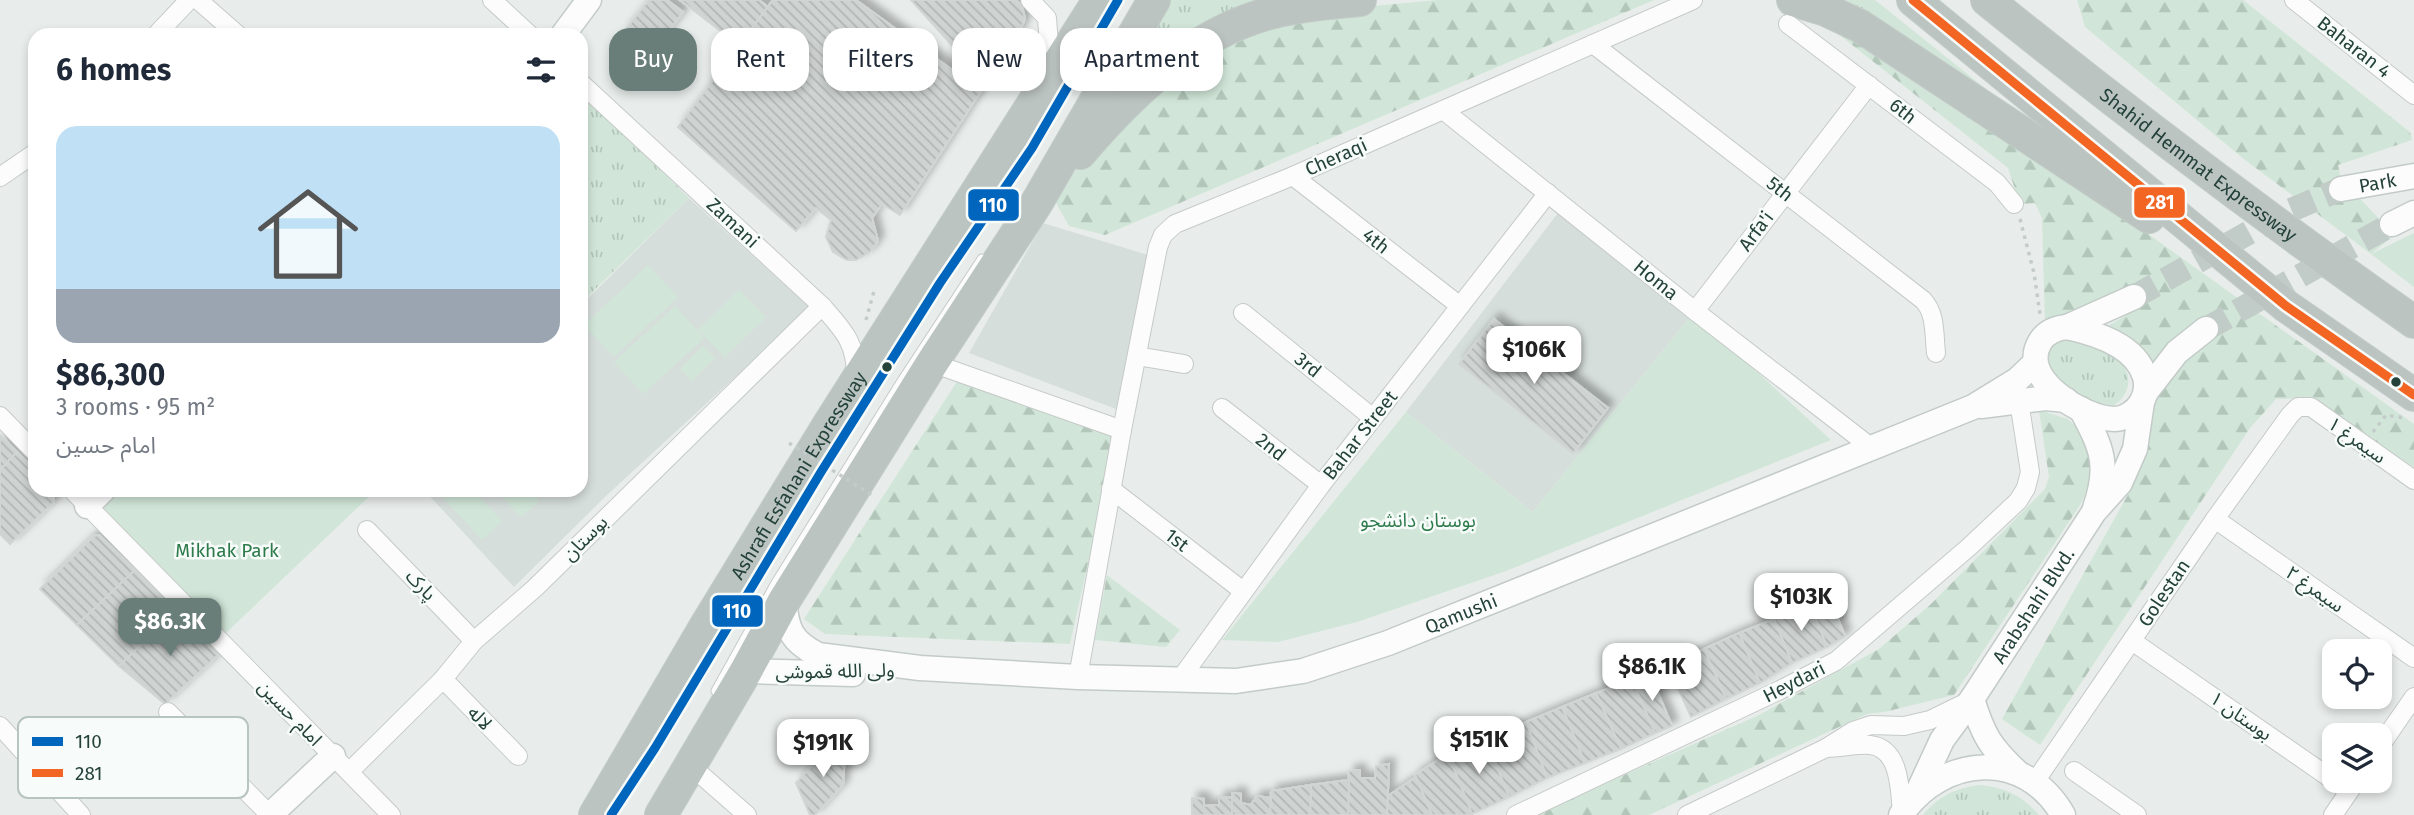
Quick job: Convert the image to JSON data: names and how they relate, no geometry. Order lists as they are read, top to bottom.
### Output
{
  "streets": {
    "highway": ["Shahid Hemmat Expressway", "Ashrafi Esfahani Expressway"],
    "street": [
      "Baharan 4",
      "6th",
      "Cheraqi",
      "Park",
      "5th",
      "Zamani",
      "Arfa'i",
      "4th",
      "Homa",
      "3rd",
      "Bahar Street",
      "سیمرغ ۱",
      "2nd",
      "بوستان",
      "1st",
      "پارک",
      "سیمرغ ۲",
      "Golestan",
      "Arabshahi Blvd.",
      "Qamushi",
      "ولی الله قموشی",
      "Heydari",
      "امام حسین",
      "بوستان ۱",
      "لاله"
    ]
  },
  "crossings": [
    ["6th", "Arfa'i"],
    ["Cheraqi", "5th"],
    ["Cheraqi", "4th"],
    ["Cheraqi", "Homa"],
    ["Cheraqi", "1st"],
    ["Cheraqi", "Qamushi"],
    ["5th", "Arfa'i"],
    ["Zamani", "Ashrafi Esfahani Expressway"],
    ["Zamani", "بوستان"],
    ["Arfa'i", "Homa"],
    ["4th", "Bahar Street"],
    ["Homa", "Bahar Street"],
    ["Homa", "Qamushi"],
    ["3rd", "Bahar Street"],
    ["Bahar Street", "2nd"],
    ["Bahar Street", "1st"],
    ["Bahar Street", "Qamushi"],
    ["سیمرغ ۱", "Golestan"],
    ["بوستان", "پارک"],
    ["بوستان", "امام حسین"],
    ["بوستان", "لاله"],
    ["سیمرغ ۲", "Golestan"],
    ["Golestan", "بوستان ۱"],
    ["Arabshahi Blvd.", "Qamushi"],
    ["Qamushi", "ولی الله قموشی"],
    ["Qamushi", "Heydari"]
  ],
  "parks": ["بوستان دانشجو", "Mikhak Park"],
  "lines": ["transit line 110", "transit line 281"],
  "legend": ["110", "281"],
  "page": {
    "chip": [
      "Buy",
      "Rent",
      "Filters",
      "New",
      "Apartment"
    ],
    "heading": "6 homes",
    "list": [
      {
        "name": "$86,300",
        "note": "3 rooms · 95 m² · امام حسین"
      }
    ],
    "price": [
      "$106K",
      "$103K",
      "$86.3K",
      "$86.1K",
      "$151K",
      "$191K"
    ]
  }
}
